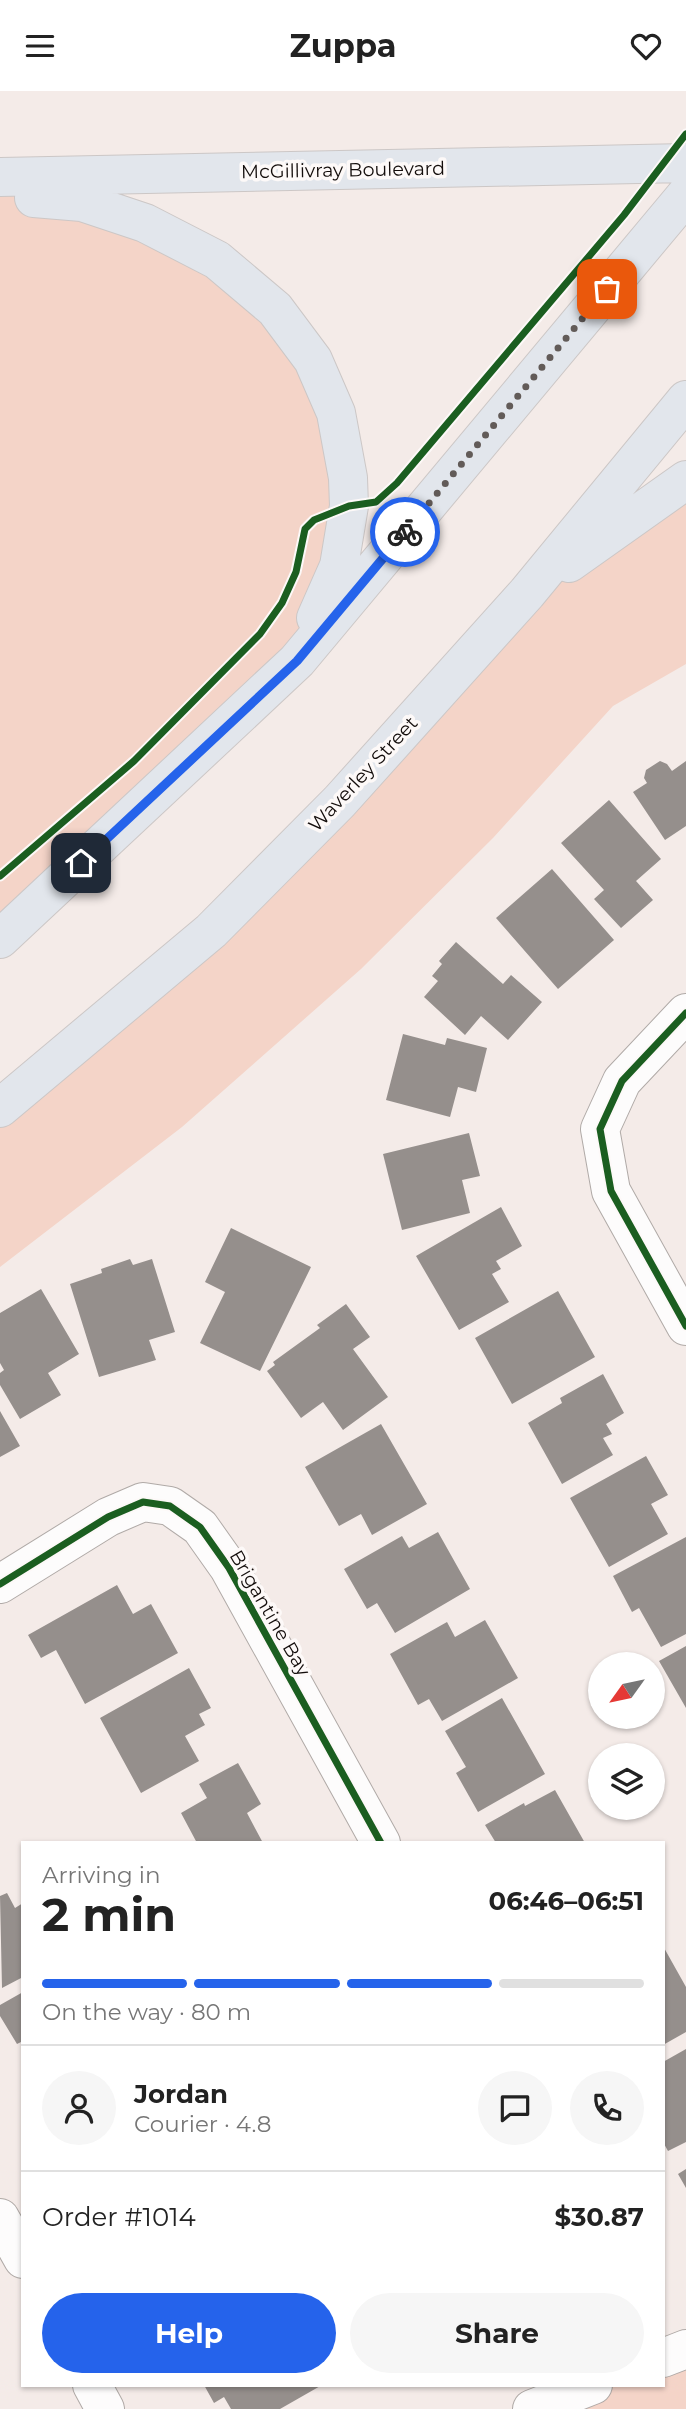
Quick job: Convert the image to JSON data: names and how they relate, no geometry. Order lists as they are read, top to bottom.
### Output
{
  "streets": {
    "main road": ["McGillivray Boulevard", "Waverley Street"],
    "street": ["Brigantine Bay"]
  },
  "north": "bottom left",
  "page": {
    "header": "Zuppa",
    "heading": ["2 min", "Arriving in", "06:46–06:51"],
    "panel": [
      "Jordan",
      "Courier · 4.8",
      "Order #1014",
      "$30.87"
    ],
    "bar": "On the way · 80 m",
    "buttons": ["Help", "Share"]
  }
}
